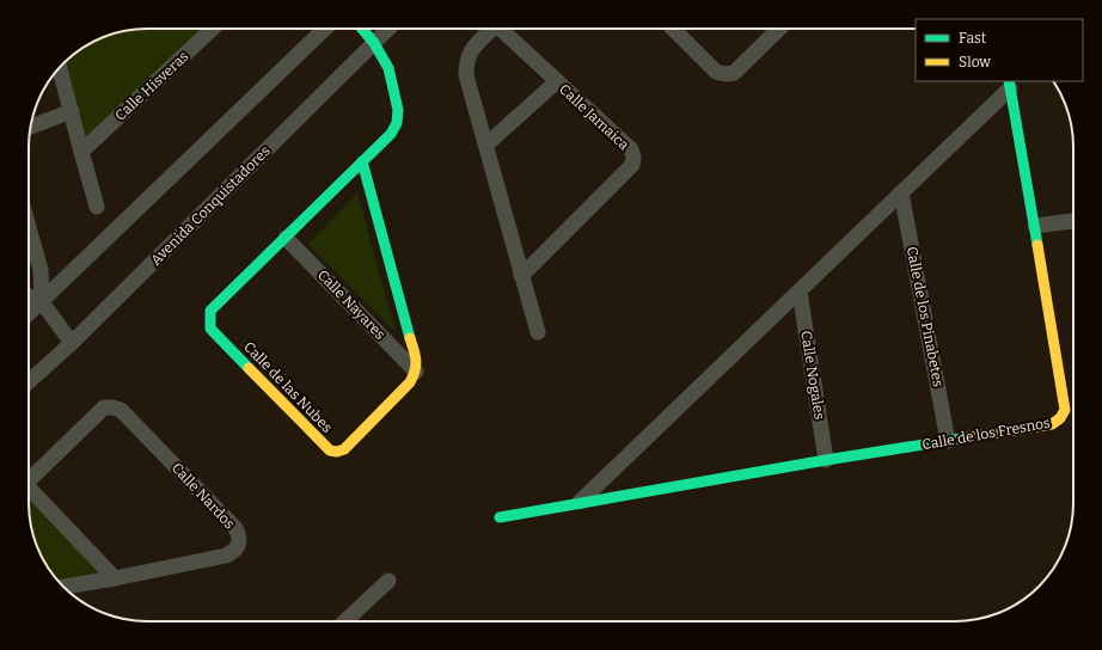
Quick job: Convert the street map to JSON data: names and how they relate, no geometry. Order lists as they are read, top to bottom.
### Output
{
  "streets": {
    "street": [
      "Calle Hisveras",
      "Calle Jamaica",
      "Avenida Conquistadores",
      "Calle Nayares",
      "Calle de los Pinabetes",
      "Calle Nogales",
      "Calle de las Nubes",
      "Calle de los Fresnos",
      "Calle Nardos"
    ]
  },
  "crossings": [
    ["Avenida Conquistadores", "Calle de las Nubes"],
    ["Calle Nayares", "Calle de las Nubes"],
    ["Calle de los Pinabetes", "Calle de los Fresnos"],
    ["Calle Nogales", "Calle de los Fresnos"]
  ],
  "legend": ["Fast", "Slow"]
}
